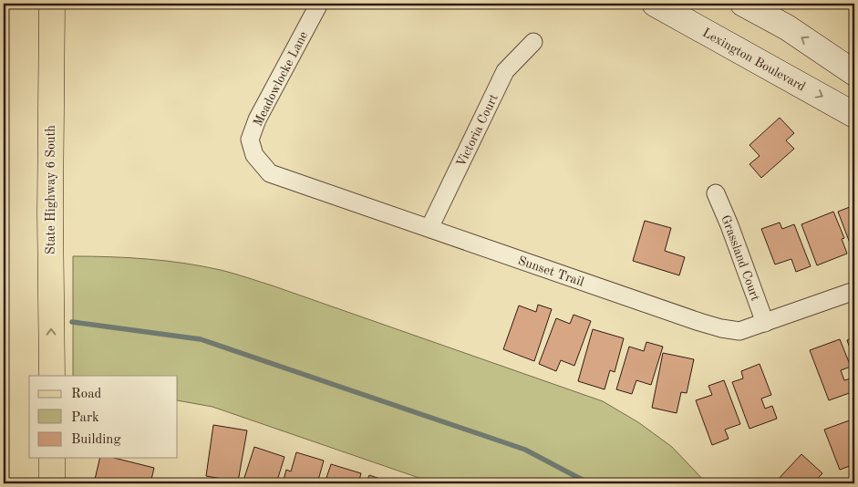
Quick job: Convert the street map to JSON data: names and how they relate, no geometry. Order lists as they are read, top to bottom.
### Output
{
  "streets": {
    "main road": ["Lexington Boulevard", "State Highway 6 South"],
    "street": [
      "Meadowlocke Lane",
      "Victoria Court",
      "Grassland Court",
      "Sunset Trail"
    ]
  },
  "crossings": [
    ["Meadowlocke Lane", "Sunset Trail"],
    ["Victoria Court", "Sunset Trail"],
    ["Grassland Court", "Sunset Trail"]
  ],
  "one_way": ["State Highway 6 South"],
  "legend": ["Road", "Park", "Building"]
}
